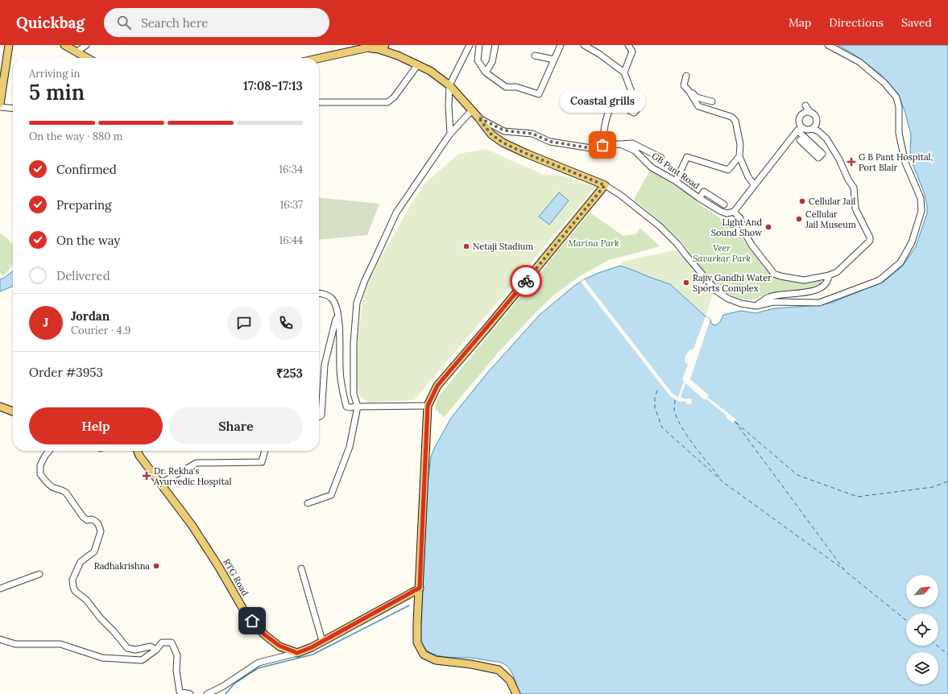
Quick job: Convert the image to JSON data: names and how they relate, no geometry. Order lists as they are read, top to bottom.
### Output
{
  "streets": {
    "main road": ["RTG Road"],
    "street": ["GB Pant Road"]
  },
  "parks": ["Marina Park", "Veer Savarkar Park"],
  "places": {
    "other": [
      "Coastal grills",
      "Cellular Jail",
      "Cellular Jail Museum",
      "Light And Sound Show",
      "Netaji Stadium",
      "Rajiv Gandhi Water Sports Complex",
      "Radhakrishna"
    ],
    "health": ["G B Pant Hospital, Port Blair", "Dr. Rekha's Ayurvedic Hospital"]
  },
  "north": "top right",
  "page": {
    "header": "Quickbag",
    "search": "Search here",
    "nav": ["Map", "Directions", "Saved"],
    "heading": ["5 min", "Arriving in", "17:08–17:13"],
    "panel": [
      "Jordan",
      "Courier · 4.9",
      "Order #3953",
      "₹253"
    ],
    "bubble": "Coastal grills",
    "bar": "On the way · 880 m",
    "list": [
      ["Confirmed", "16:34"],
      ["Preparing", "16:37"],
      ["On the way", "16:44"],
      "Delivered"
    ],
    "round": "J",
    "buttons": ["Help", "Share"]
  }
}
